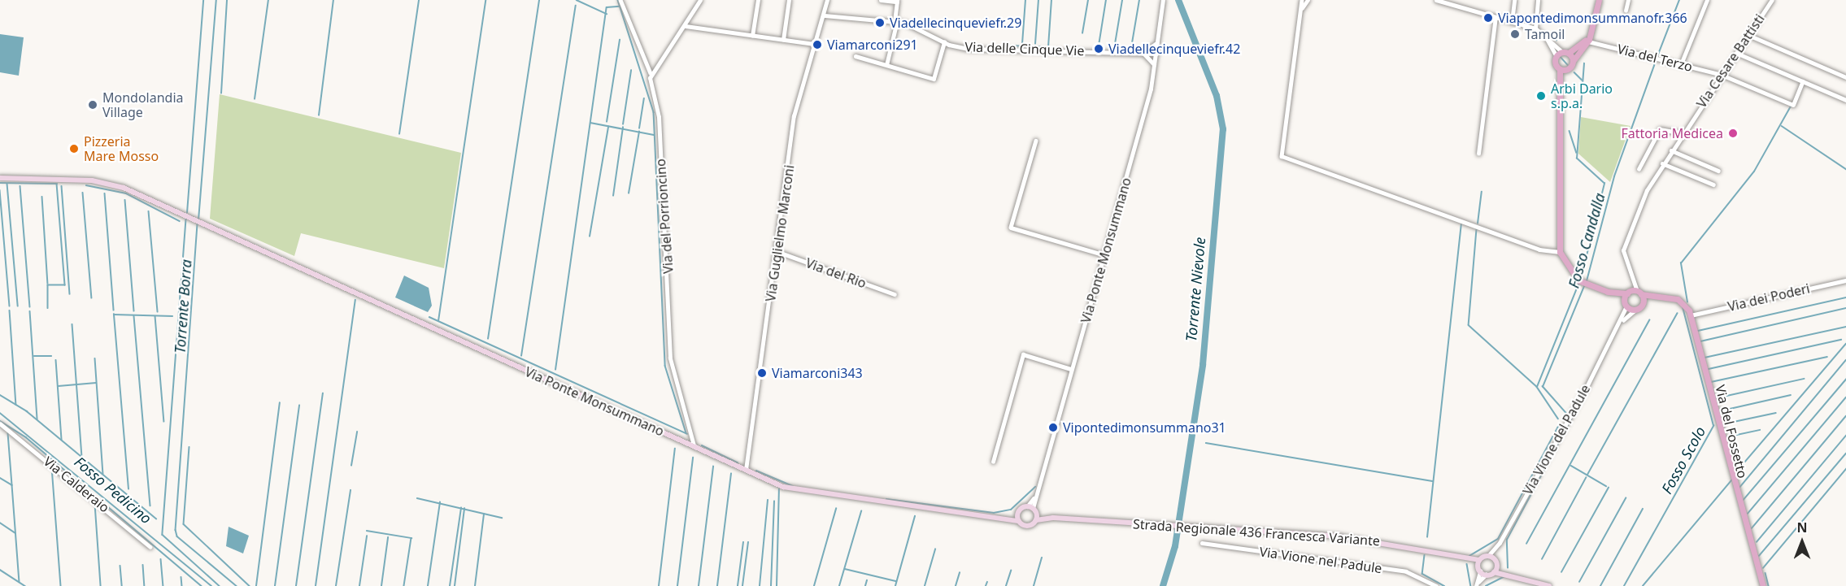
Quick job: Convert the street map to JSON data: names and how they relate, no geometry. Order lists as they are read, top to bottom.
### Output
{
  "streets": {
    "main road": ["Via Ponte Monsummano", "Via del Fossetto", "Strada Regionale 436 Francesca Variante"],
    "street": [
      "Via delle Cinque Vie",
      "Via del Terzo",
      "Via Cesare Battisti",
      "Via del Porrioncino",
      "Via Guglielmo Marconi",
      "Via del Rio",
      "Via dei Poderi",
      "Via Vione del Padule",
      "Via Calderaio",
      "Via Vione nel Padule"
    ]
  },
  "crossings": [
    ["Via delle Cinque Vie", "Via Guglielmo Marconi"],
    ["Via delle Cinque Vie", "Via Ponte Monsummano"],
    ["Via del Terzo", "Via Cesare Battisti"],
    ["Via del Porrioncino", "Via Ponte Monsummano"],
    ["Via Guglielmo Marconi", "Via Ponte Monsummano"],
    ["Via Guglielmo Marconi", "Via del Rio"],
    ["Via dei Poderi", "Via del Fossetto"]
  ],
  "water": [
    "Fosso Candalla",
    "Torrente Nievole",
    "Torrente Borra",
    "Fosso Scolo",
    "Fosso Pedicino"
  ],
  "places": [
    "Viapontedimonsummanofr.366",
    "Viadellecinqueviefr.29",
    "Tamoil",
    "Viamarconi291",
    "Viadellecinqueviefr.42",
    "Arbi Dario s.p.a.",
    "Mondolandia Village",
    "Fattoria Medicea",
    "Pizzeria Mare Mosso",
    "Viamarconi343",
    "Vipontedimonsummano31"
  ],
  "north": "top"
}
